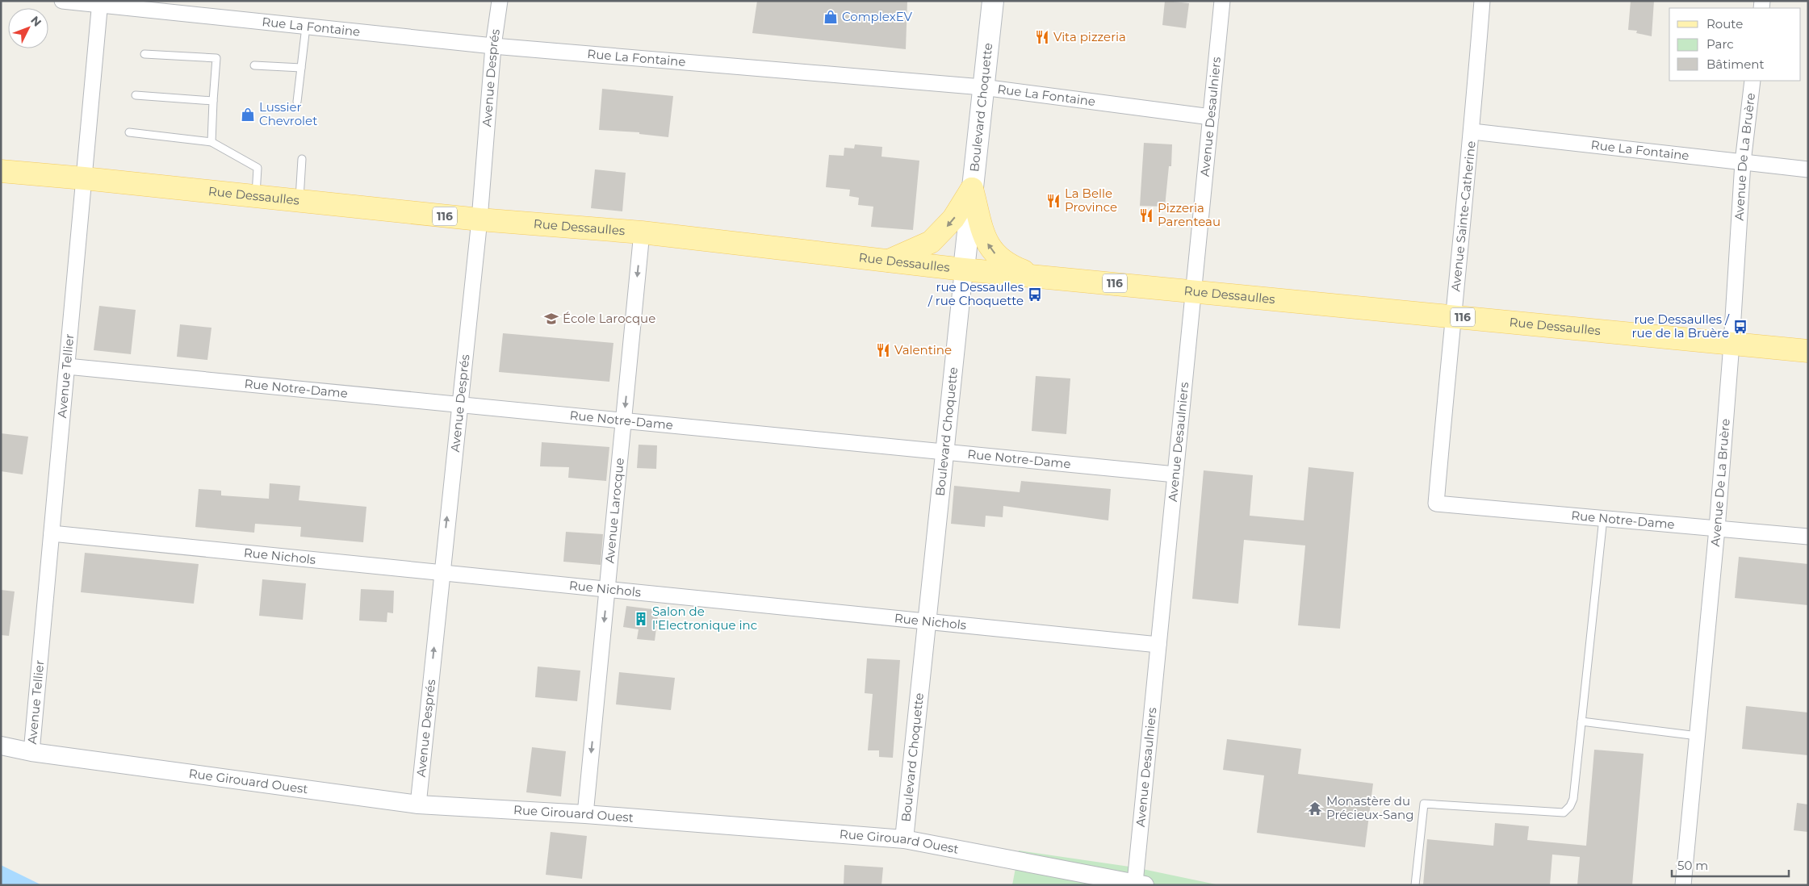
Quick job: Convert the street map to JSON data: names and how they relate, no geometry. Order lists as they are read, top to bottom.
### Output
{
  "streets": {
    "main road": ["Boulevard Choquette", "Rue Dessaulles", "116"],
    "street": [
      "Rue La Fontaine",
      "Avenue Després",
      "Avenue Desaulniers",
      "Avenue De La Bruère",
      "Avenue Sainte-Catherine",
      "Avenue Tellier",
      "Rue Notre-Dame",
      "Avenue Larocque",
      "Rue Nichols",
      "Rue Girouard Ouest"
    ]
  },
  "crossings": [
    ["Rue La Fontaine", "Avenue Després"],
    ["Rue La Fontaine", "Boulevard Choquette"],
    ["Rue La Fontaine", "Avenue Desaulniers"],
    ["Rue La Fontaine", "Avenue De La Bruère"],
    ["Rue La Fontaine", "Avenue Sainte-Catherine"],
    ["Rue La Fontaine", "Avenue Tellier"],
    ["Avenue Després", "Rue Dessaulles"],
    ["Avenue Després", "Rue Notre-Dame"],
    ["Avenue Després", "Rue Nichols"],
    ["Avenue Després", "Rue Girouard Ouest"],
    ["Boulevard Choquette", "Rue Dessaulles"],
    ["Boulevard Choquette", "Rue Notre-Dame"],
    ["Boulevard Choquette", "Rue Nichols"],
    ["Boulevard Choquette", "Rue Girouard Ouest"],
    ["Avenue Desaulniers", "Rue Dessaulles"],
    ["Avenue Desaulniers", "Rue Notre-Dame"],
    ["Avenue Desaulniers", "Rue Nichols"],
    ["Avenue Desaulniers", "Rue Girouard Ouest"],
    ["Avenue De La Bruère", "Rue Dessaulles"],
    ["Avenue De La Bruère", "Rue Notre-Dame"],
    ["Rue Dessaulles", "Avenue Sainte-Catherine"],
    ["Rue Dessaulles", "Avenue Tellier"],
    ["Rue Dessaulles", "Avenue Larocque"],
    ["Avenue Sainte-Catherine", "Rue Notre-Dame"],
    ["Avenue Tellier", "Rue Notre-Dame"],
    ["Avenue Tellier", "Rue Nichols"],
    ["Avenue Tellier", "Rue Girouard Ouest"],
    ["Rue Notre-Dame", "Avenue Larocque"],
    ["Avenue Larocque", "Rue Nichols"],
    ["Avenue Larocque", "Rue Girouard Ouest"]
  ],
  "one_way": ["Avenue Després", "Avenue Larocque"],
  "places": {
    "shop": ["ComplexEV", "Lussier Chevrolet"],
    "restaurant": [
      "Vita pizzeria",
      "La Belle Province",
      "Pizzeria Parenteau",
      "Valentine"
    ],
    "bus stop": ["rue Dessaulles / rue Choquette", "rue Dessaulles / rue de la Bruère"],
    "school or university": ["École Larocque"],
    "building": ["Salon de l'Electronique inc"],
    "temple": ["Monastère du Précieux-Sang"]
  },
  "legend": ["Route", "Parc", "Bâtiment"],
  "scale_bar": "50 m",
  "north": "top right"
}
